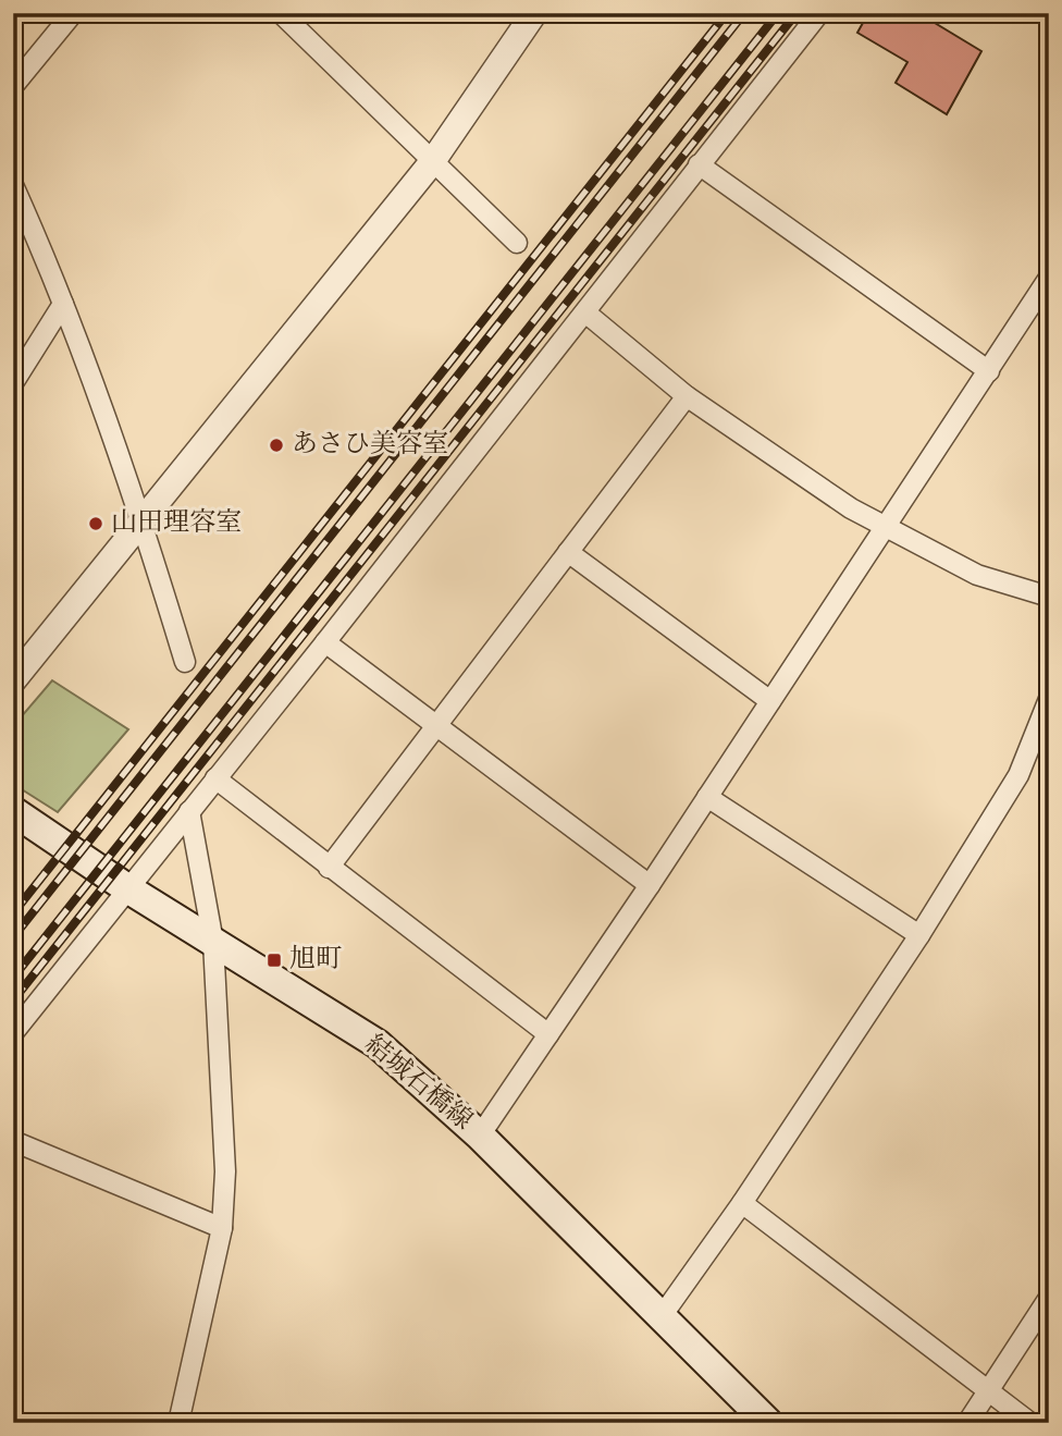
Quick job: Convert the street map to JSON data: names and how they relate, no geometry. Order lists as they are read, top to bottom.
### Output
{
  "streets": {
    "main road": ["結城石橋線"]
  },
  "places": {
    "other": ["あさひ美容室", "山田理容室"],
    "transit": ["旭町"]
  }
}
